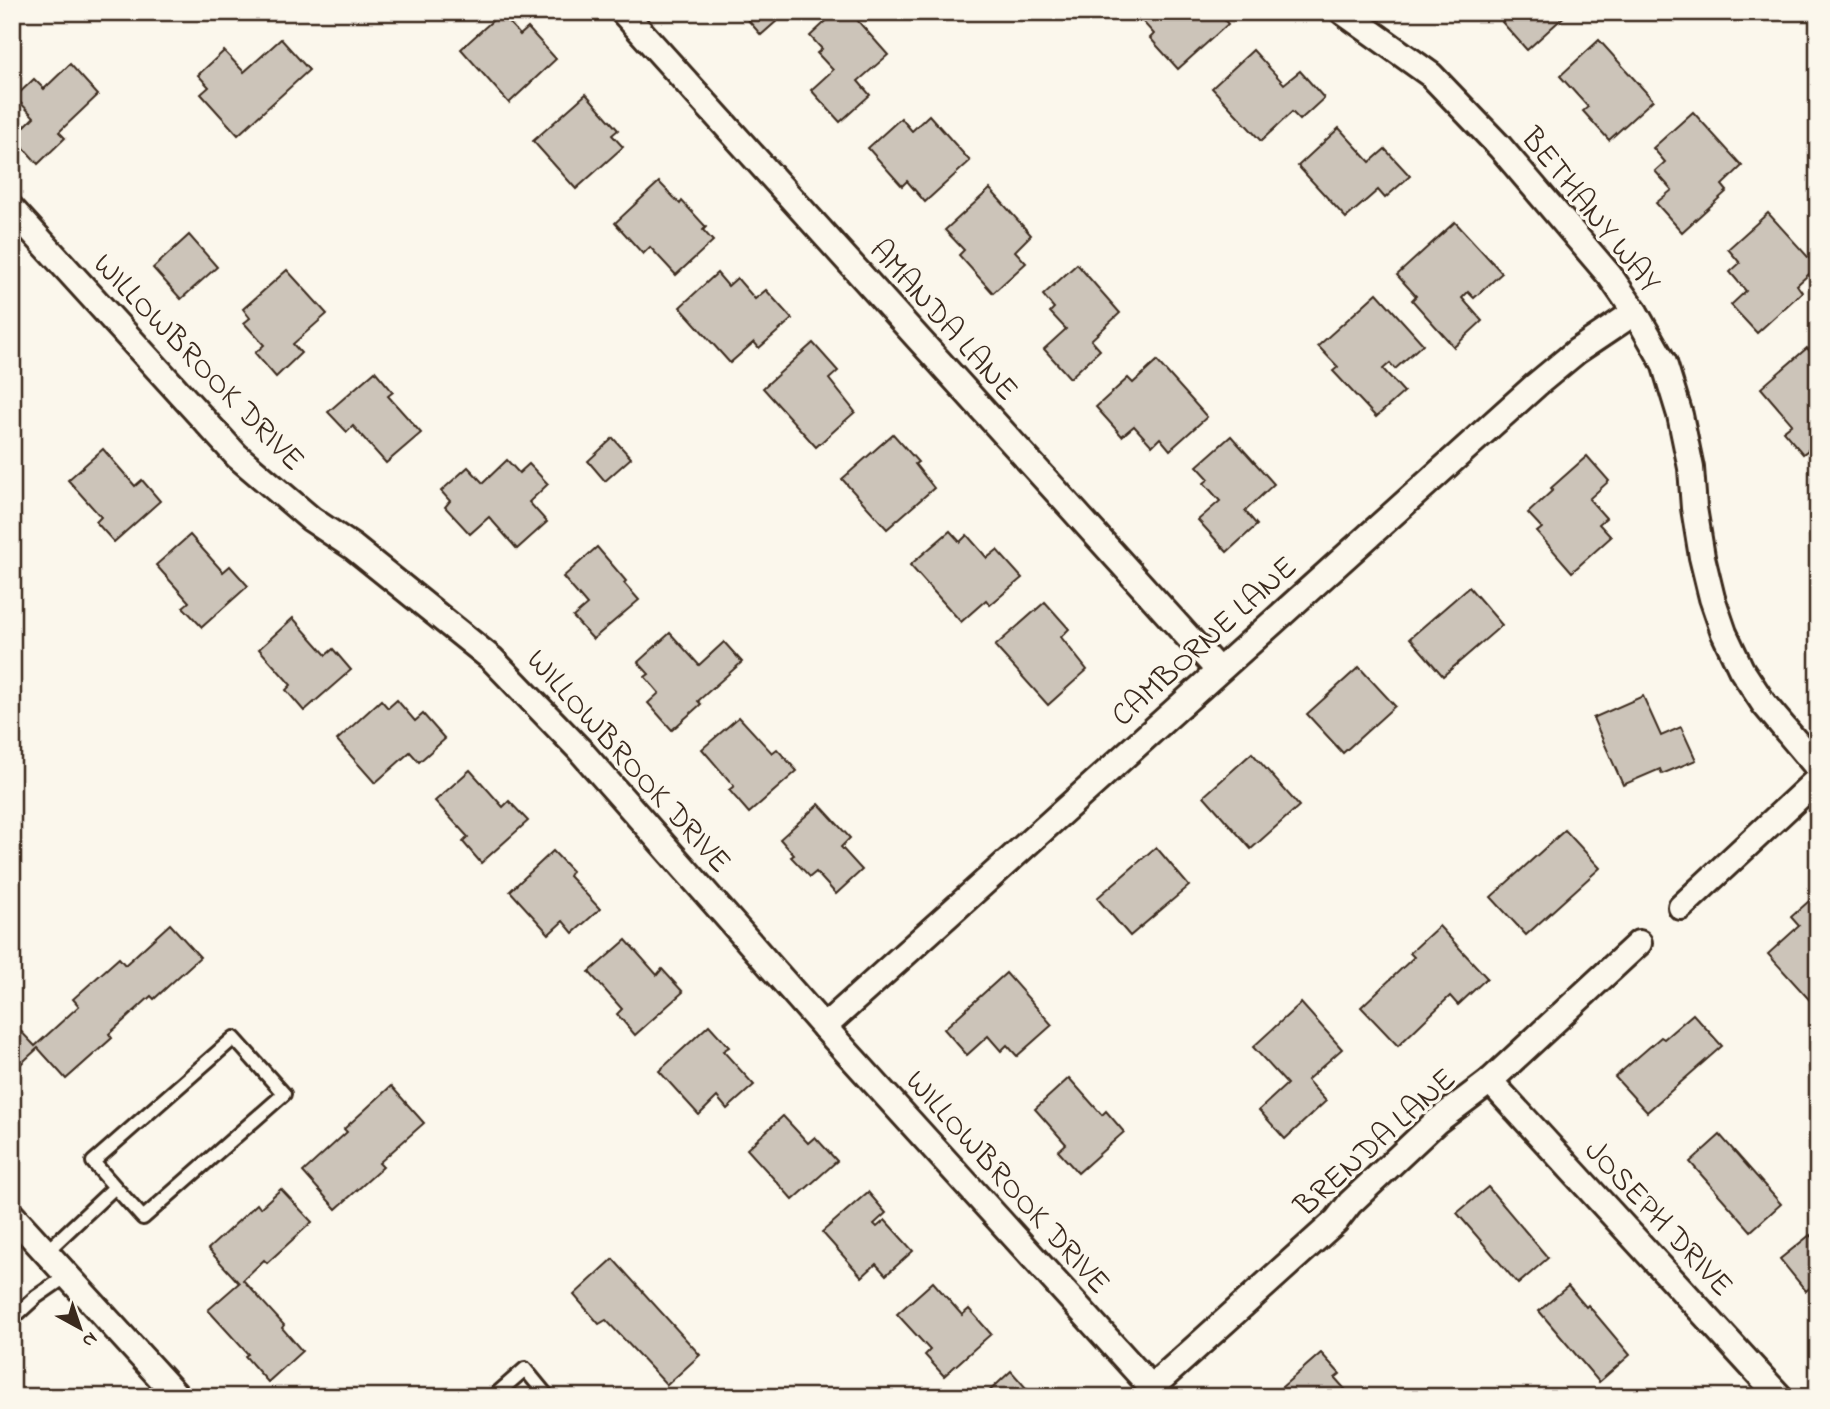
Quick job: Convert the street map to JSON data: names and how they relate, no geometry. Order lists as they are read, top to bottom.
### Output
{
  "streets": {
    "street": [
      "BETHANY WAY",
      "AMANDA LANE",
      "WILLOWBROOK DRIVE",
      "CAMBORNE LANE",
      "BRENDA LANE",
      "JOSEPH DRIVE"
    ]
  },
  "crossings": [
    ["BETHANY WAY", "CAMBORNE LANE"],
    ["AMANDA LANE", "CAMBORNE LANE"],
    ["WILLOWBROOK DRIVE", "CAMBORNE LANE"],
    ["WILLOWBROOK DRIVE", "BRENDA LANE"],
    ["BRENDA LANE", "JOSEPH DRIVE"]
  ],
  "north": "bottom right"
}
